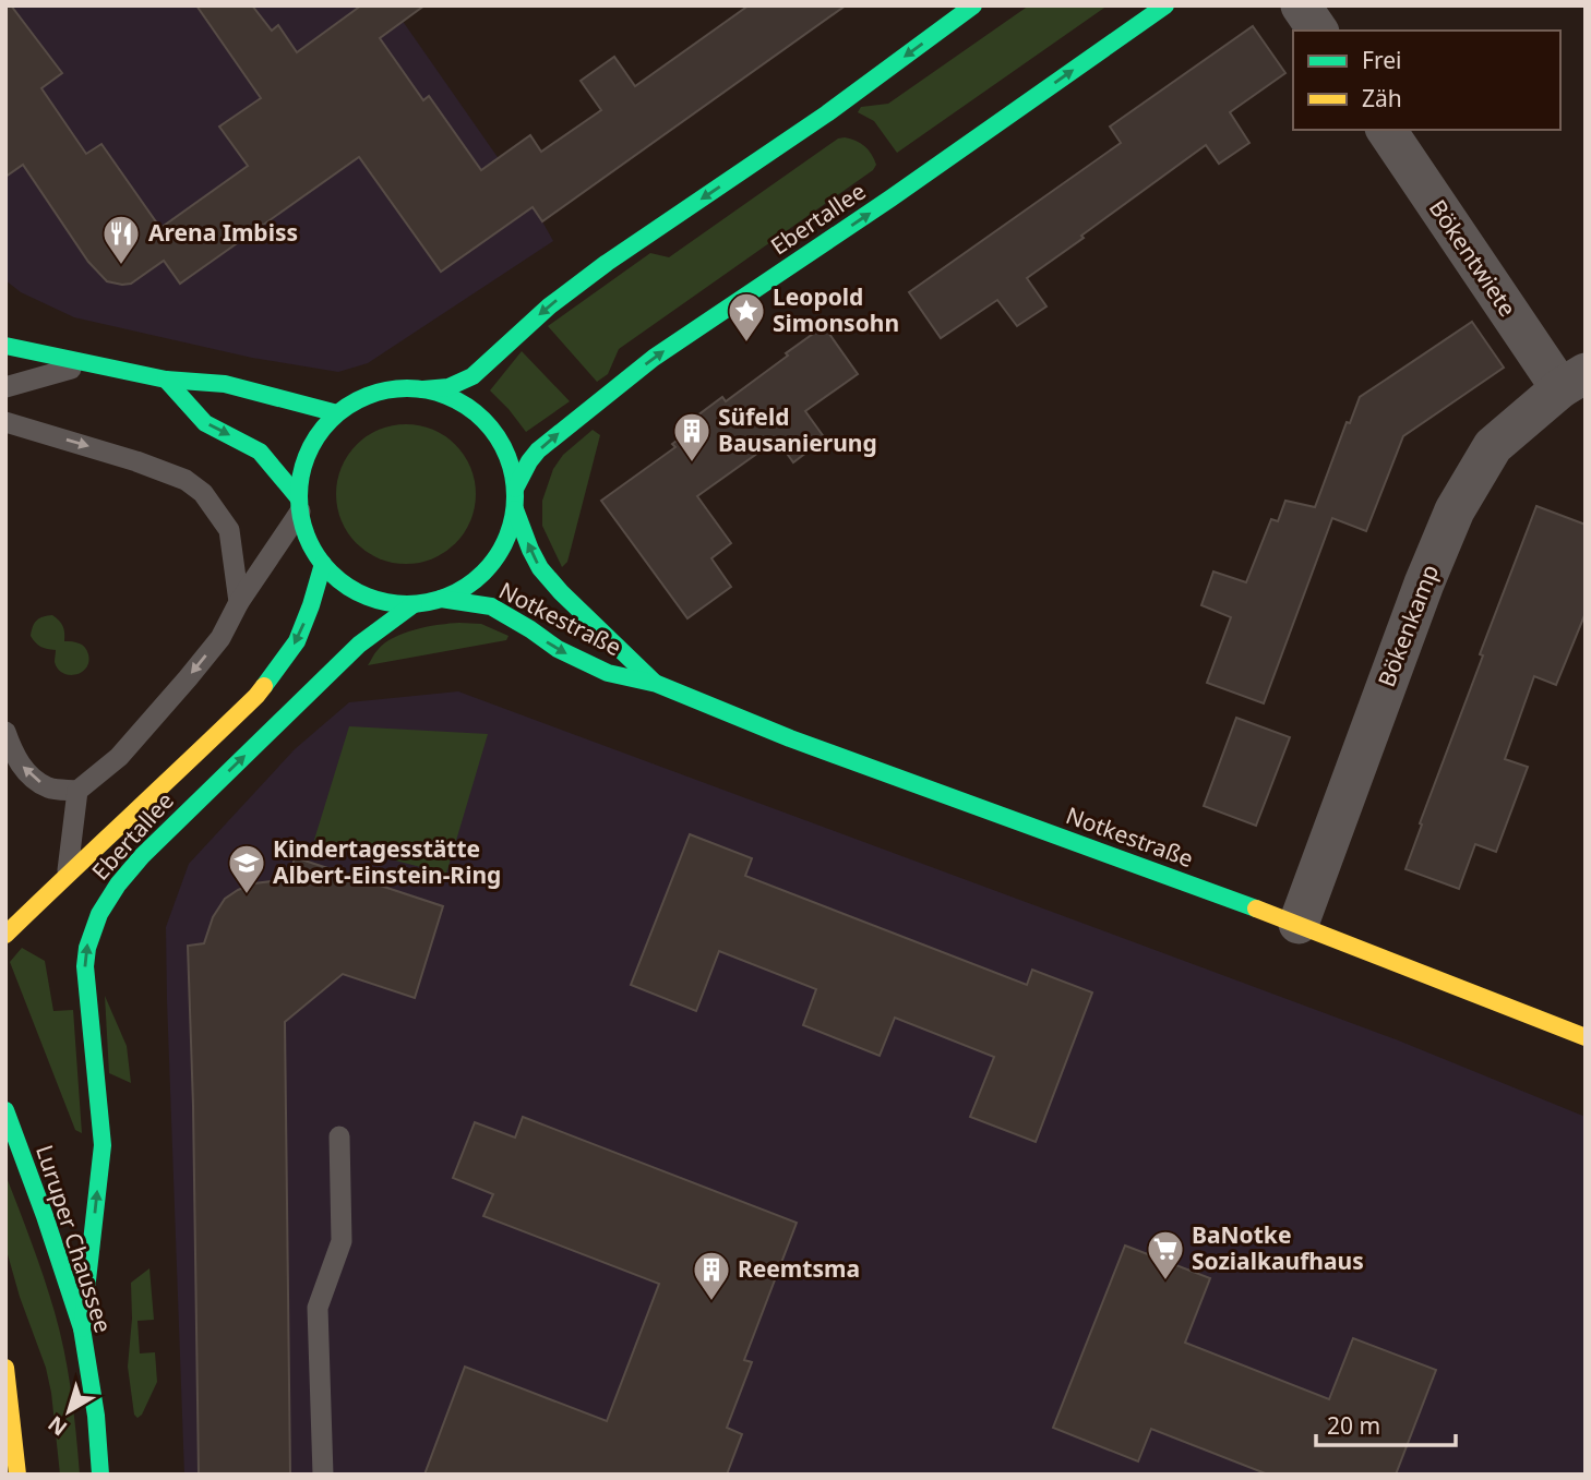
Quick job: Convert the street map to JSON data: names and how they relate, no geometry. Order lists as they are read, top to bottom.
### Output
{
  "streets": {
    "main road": ["Ebertallee", "Notkestraße", "Luruper Chaussee"],
    "street": ["Bökentwiete", "Bökenkamp"]
  },
  "crossings": [
    ["Ebertallee", "Notkestraße"],
    ["Ebertallee", "Luruper Chaussee"],
    ["Bökentwiete", "Bökenkamp"],
    ["Notkestraße", "Bökenkamp"]
  ],
  "places": {
    "restaurant": ["Arena Imbiss"],
    "place": ["Leopold Simonsohn"],
    "building": ["Süfeld Bausanierung", "Reemtsma"],
    "school or university": ["Kindertagesstätte Albert-Einstein-Ring"],
    "supermarket": ["BaNotke Sozialkaufhaus"]
  },
  "legend": ["Frei", "Zäh"],
  "scale_bar": "20 m",
  "north": "bottom left"
}
